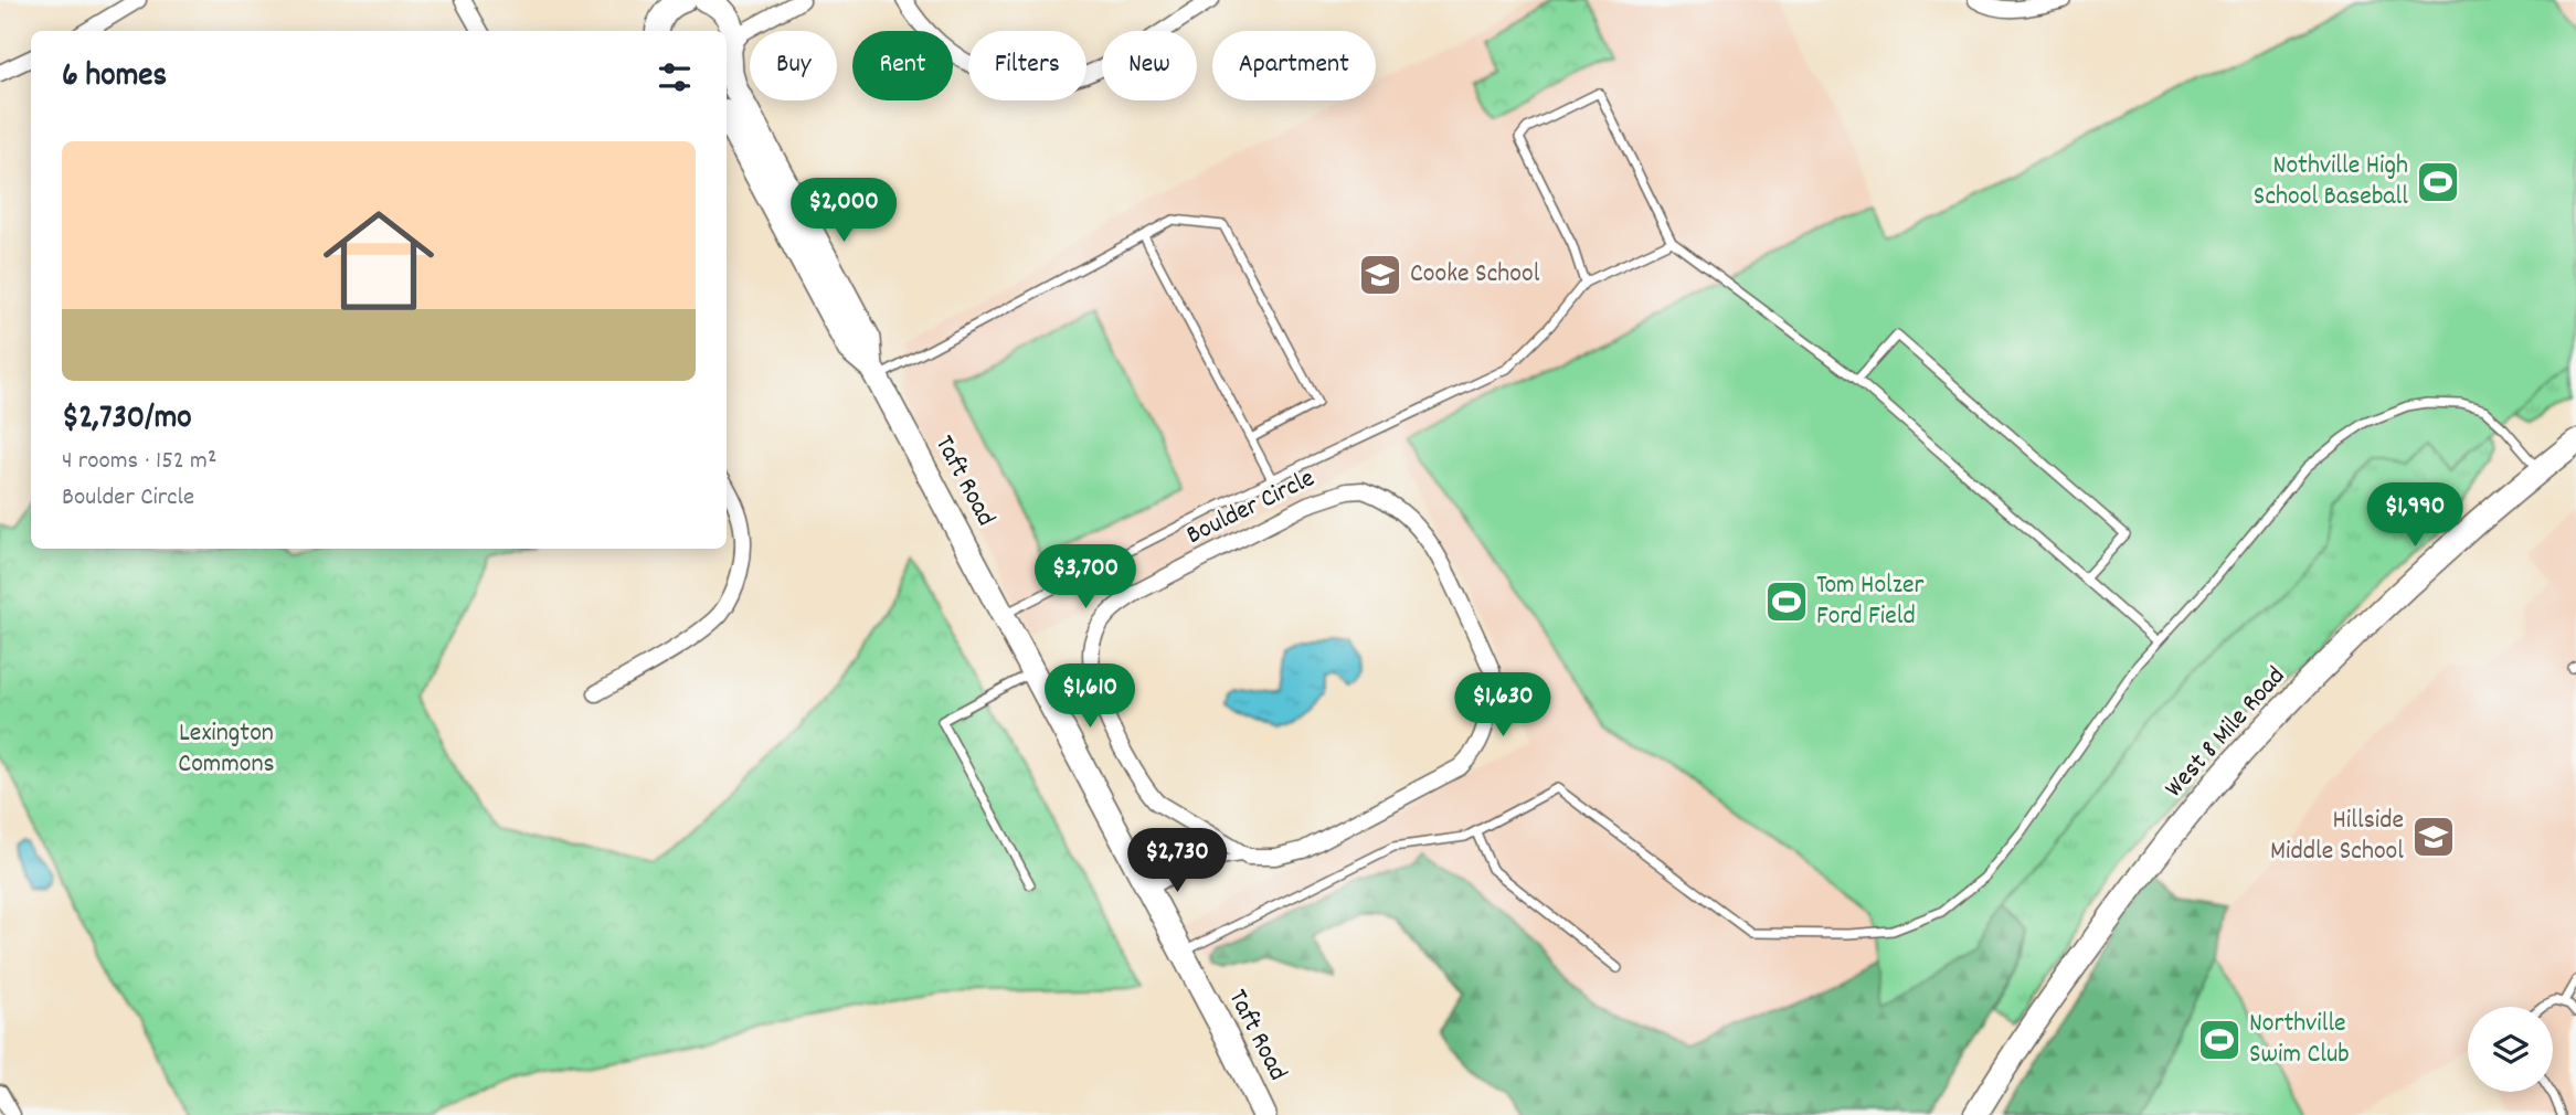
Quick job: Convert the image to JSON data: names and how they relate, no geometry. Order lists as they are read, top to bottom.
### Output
{
  "streets": {
    "street": ["Taft Road", "Boulder Circle", "West 8 Mile Road"]
  },
  "parks": ["Lexington Commons"],
  "places": {
    "sports": ["Nothville High School Baseball", "Tom Holzer Ford Field", "Northville Swim Club"],
    "school or university": ["Cooke School", "Hillside Middle School"]
  },
  "page": {
    "chip": [
      "Buy",
      "Rent",
      "Filters",
      "New",
      "Apartment"
    ],
    "heading": "6 homes",
    "list": [
      {
        "name": "$2,730/mo",
        "note": "4 rooms · 152 m² · Boulder Circle"
      }
    ],
    "price": [
      "$2,000",
      "$1,990",
      "$3,700",
      "$1,610",
      "$1,630",
      "$2,730"
    ]
  }
}
